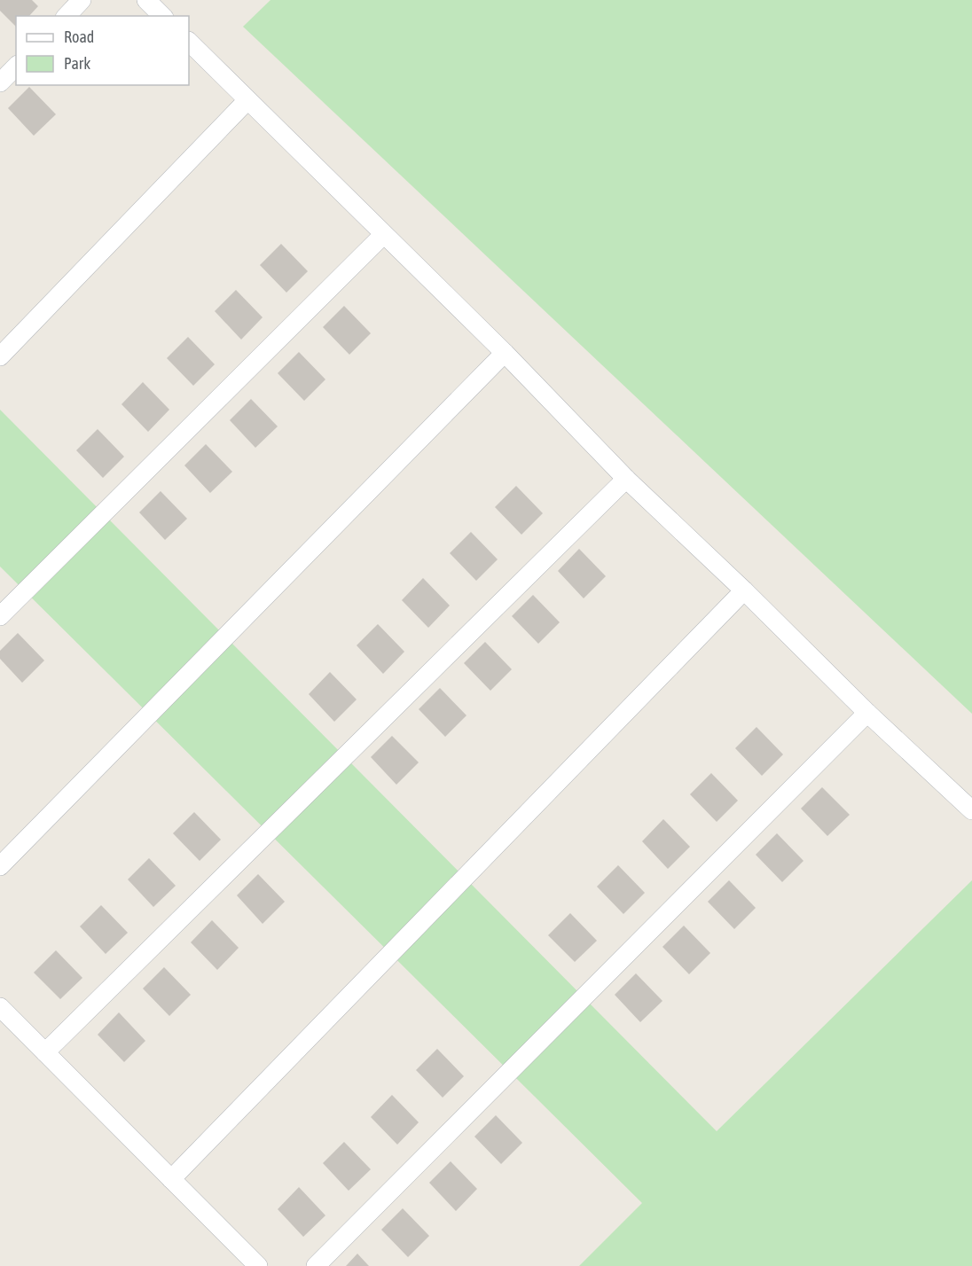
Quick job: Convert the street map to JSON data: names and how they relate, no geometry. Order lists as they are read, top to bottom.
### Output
{
  "legend": ["Road", "Park"]
}
